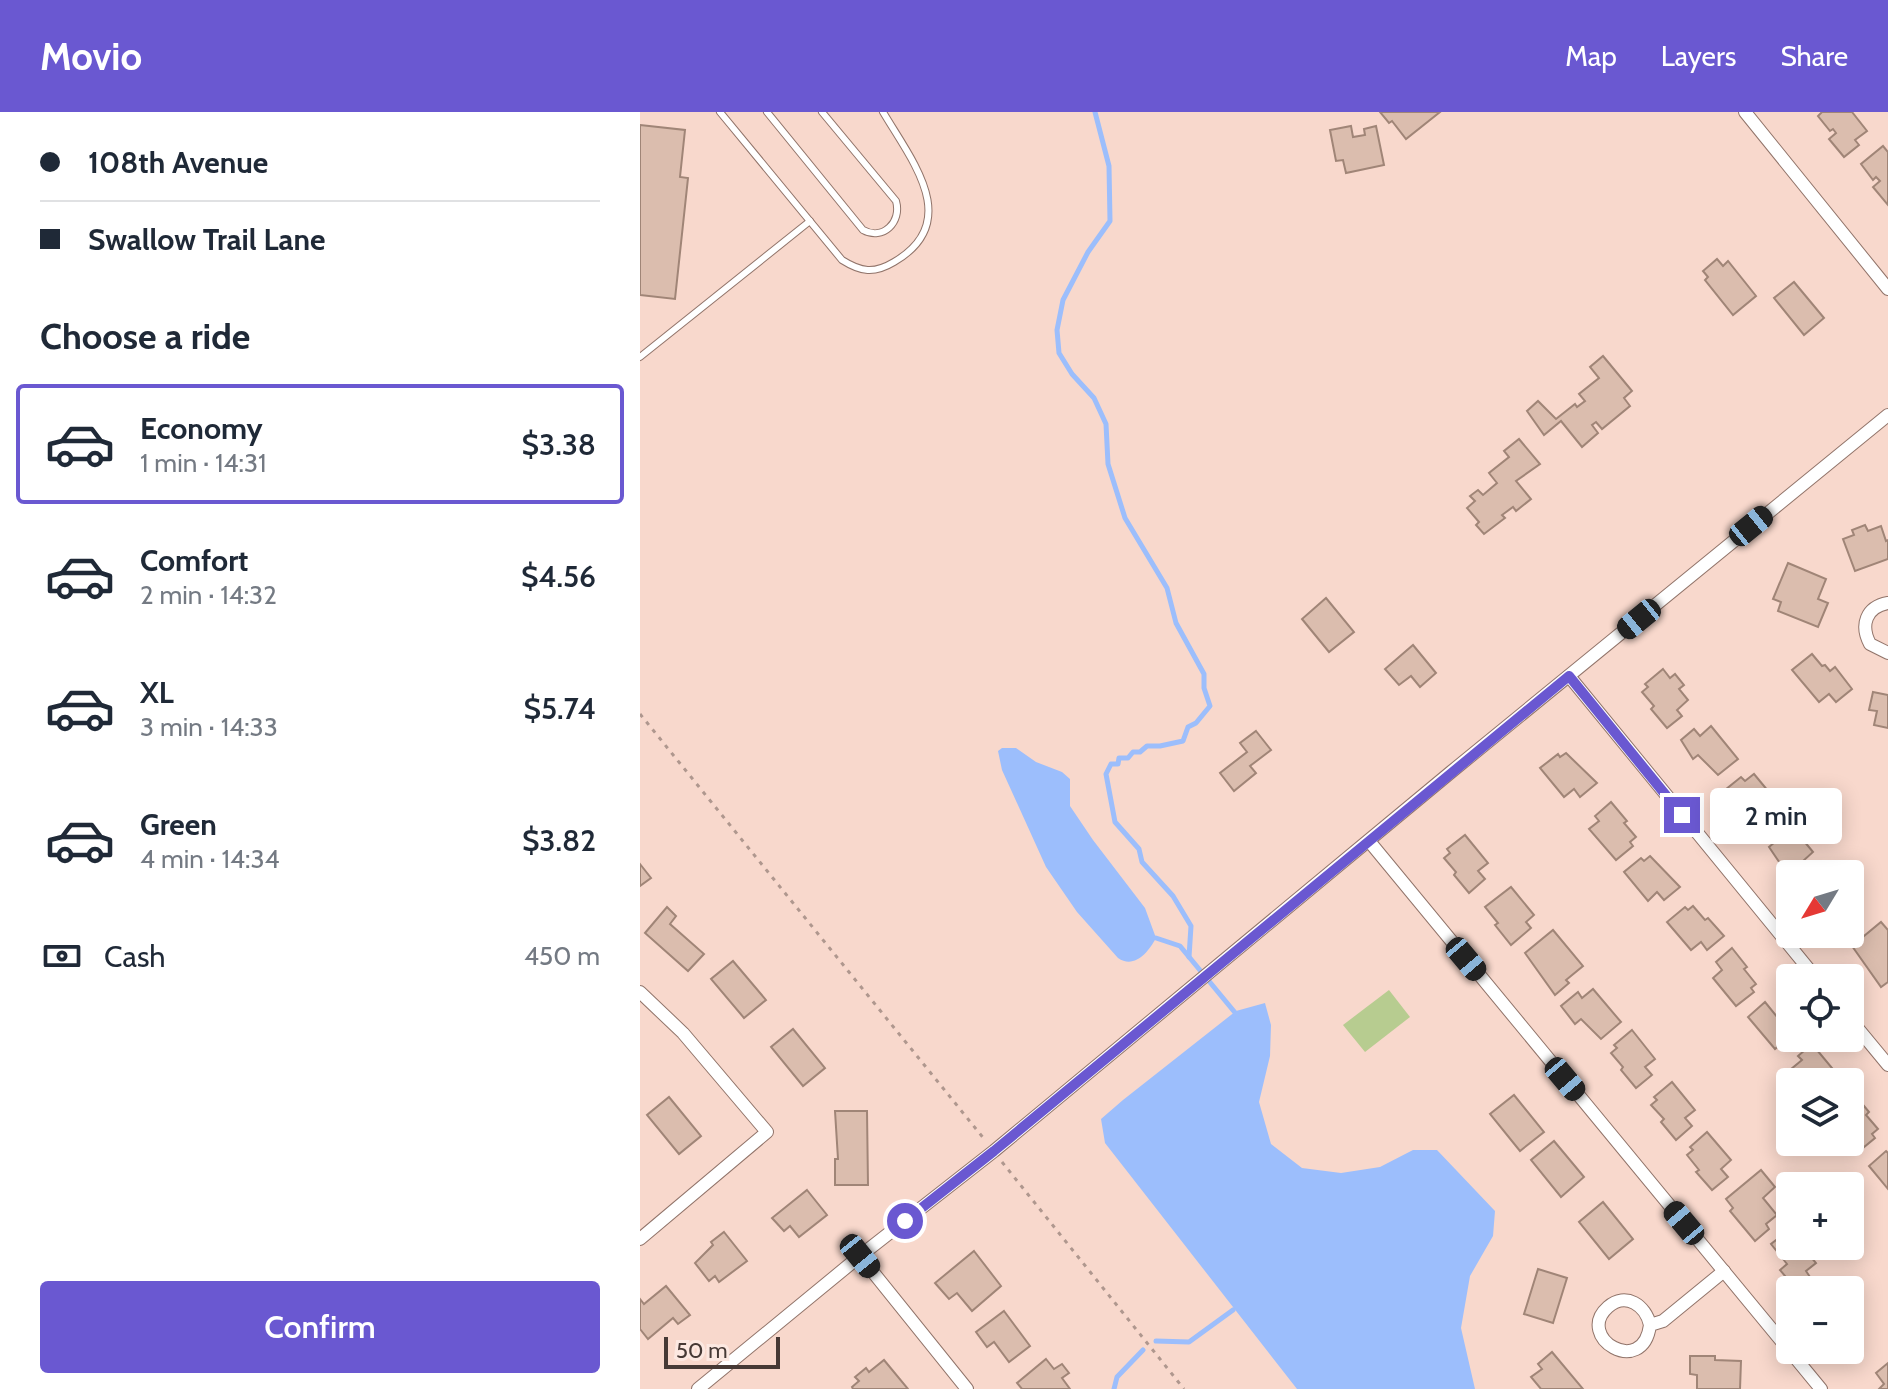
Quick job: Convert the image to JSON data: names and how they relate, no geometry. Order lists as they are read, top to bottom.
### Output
{
  "scale_bar": "50 m",
  "north": "bottom left",
  "page": {
    "header": "Movio",
    "nav": ["Map", "Layers", "Share"],
    "banner": ["108th Avenue", "Swallow Trail Lane"],
    "heading": "Choose a ride",
    "list": [
      {
        "name": "Economy",
        "note": "1 min · 14:31",
        "value": "$3.38"
      },
      {
        "name": "Comfort",
        "note": "2 min · 14:32",
        "value": "$4.56"
      },
      {
        "name": "XL",
        "note": "3 min · 14:33",
        "value": "$5.74"
      },
      {
        "name": "Green",
        "note": "4 min · 14:34",
        "value": "$3.82"
      }
    ],
    "bubble": "2 min",
    "map_buttons": ["+", "−"],
    "pay": ["Cash", "450 m"],
    "buttons": "Confirm",
    "scale": "50 m"
  }
}
